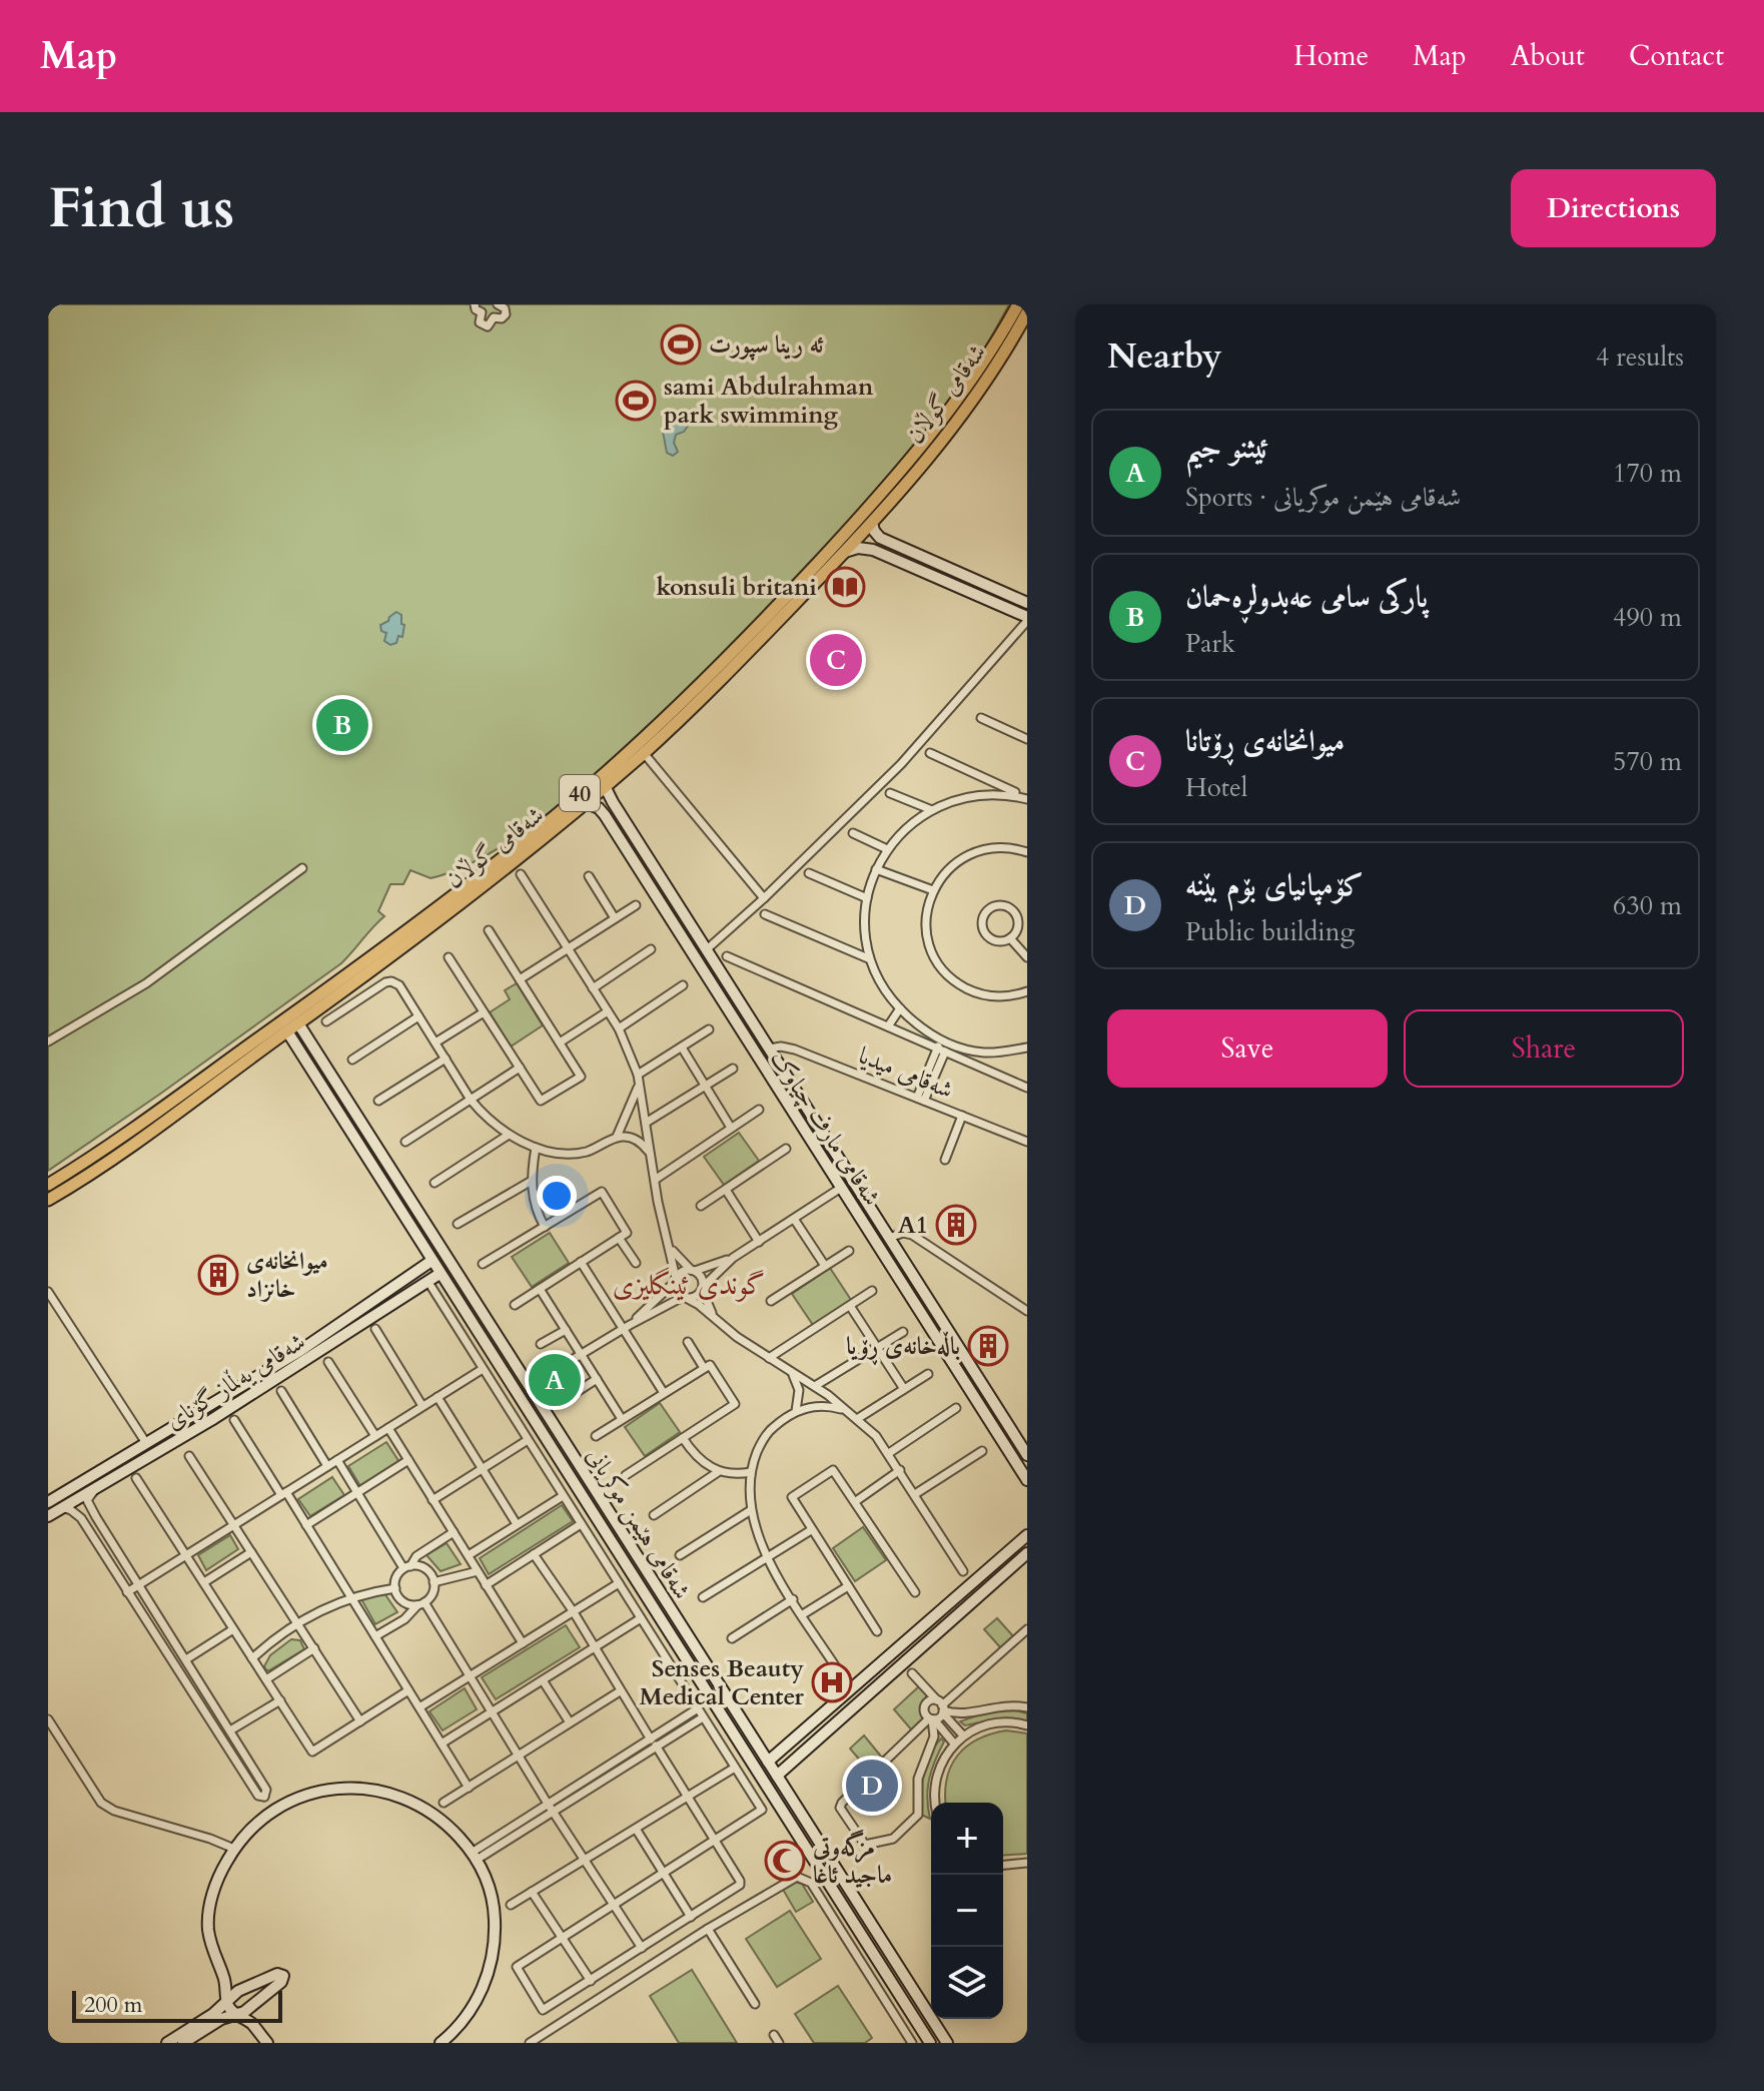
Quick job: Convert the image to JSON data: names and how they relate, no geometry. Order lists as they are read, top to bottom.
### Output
{
  "streets": {
    "main road": ["شەقامی گوڵان", "40"],
    "street": [
      "شەقامی میدیا",
      "شەقامی مارف چیاوک",
      "شەقامی یەڵماز گۆنای",
      "شەقامی هێمن موکریانی"
    ]
  },
  "crossings": [
    ["شەقامی گوڵان", "شەقامی مارف چیاوک"],
    ["شەقامی گوڵان", "شەقامی هێمن موکریانی"],
    ["شەقامی میدیا", "شەقامی مارف چیاوک"],
    ["شەقامی یەڵماز گۆنای", "شەقامی هێمن موکریانی"]
  ],
  "districts": ["گوندی ئینگلیزی"],
  "places": {
    "sports": ["ئه رينا سپورت", "sami Abdulrahman park swimming"],
    "library": ["konsuli britani"],
    "building": ["A1", "میوانخانەی خانزاد", "باڵەخانەی ڕۆیا"],
    "hospital": ["Senses Beauty Medical Center"],
    "mosque": ["مزگەوتی ماجید ئاغا"]
  },
  "scale_bar": "200 m",
  "page": {
    "header": "Map",
    "nav": [
      "Home",
      "Map",
      "About",
      "Contact"
    ],
    "buttons": [
      "Directions",
      ["Save", "Share"]
    ],
    "title": "Find us",
    "heading": ["Nearby", "4 results"],
    "list": [
      {
        "mark": "A",
        "name": "ئيثنو جيم",
        "note": "Sports · شەقامی هێمن موکریانی",
        "value": "170 m"
      },
      {
        "mark": "B",
        "name": "پارکی سامی عەبدولڕەحمان",
        "note": "Park",
        "value": "490 m"
      },
      {
        "mark": "C",
        "name": "میوانخانەی ڕۆتانا",
        "note": "Hotel",
        "value": "570 m"
      },
      {
        "mark": "D",
        "name": "کۆمپانیای بۆم بێنە",
        "note": "Public building",
        "value": "630 m"
      }
    ],
    "pins": [
      "C",
      "B",
      "A",
      "D"
    ],
    "map_buttons": ["+", "−"],
    "scale": "200 m"
  }
}
